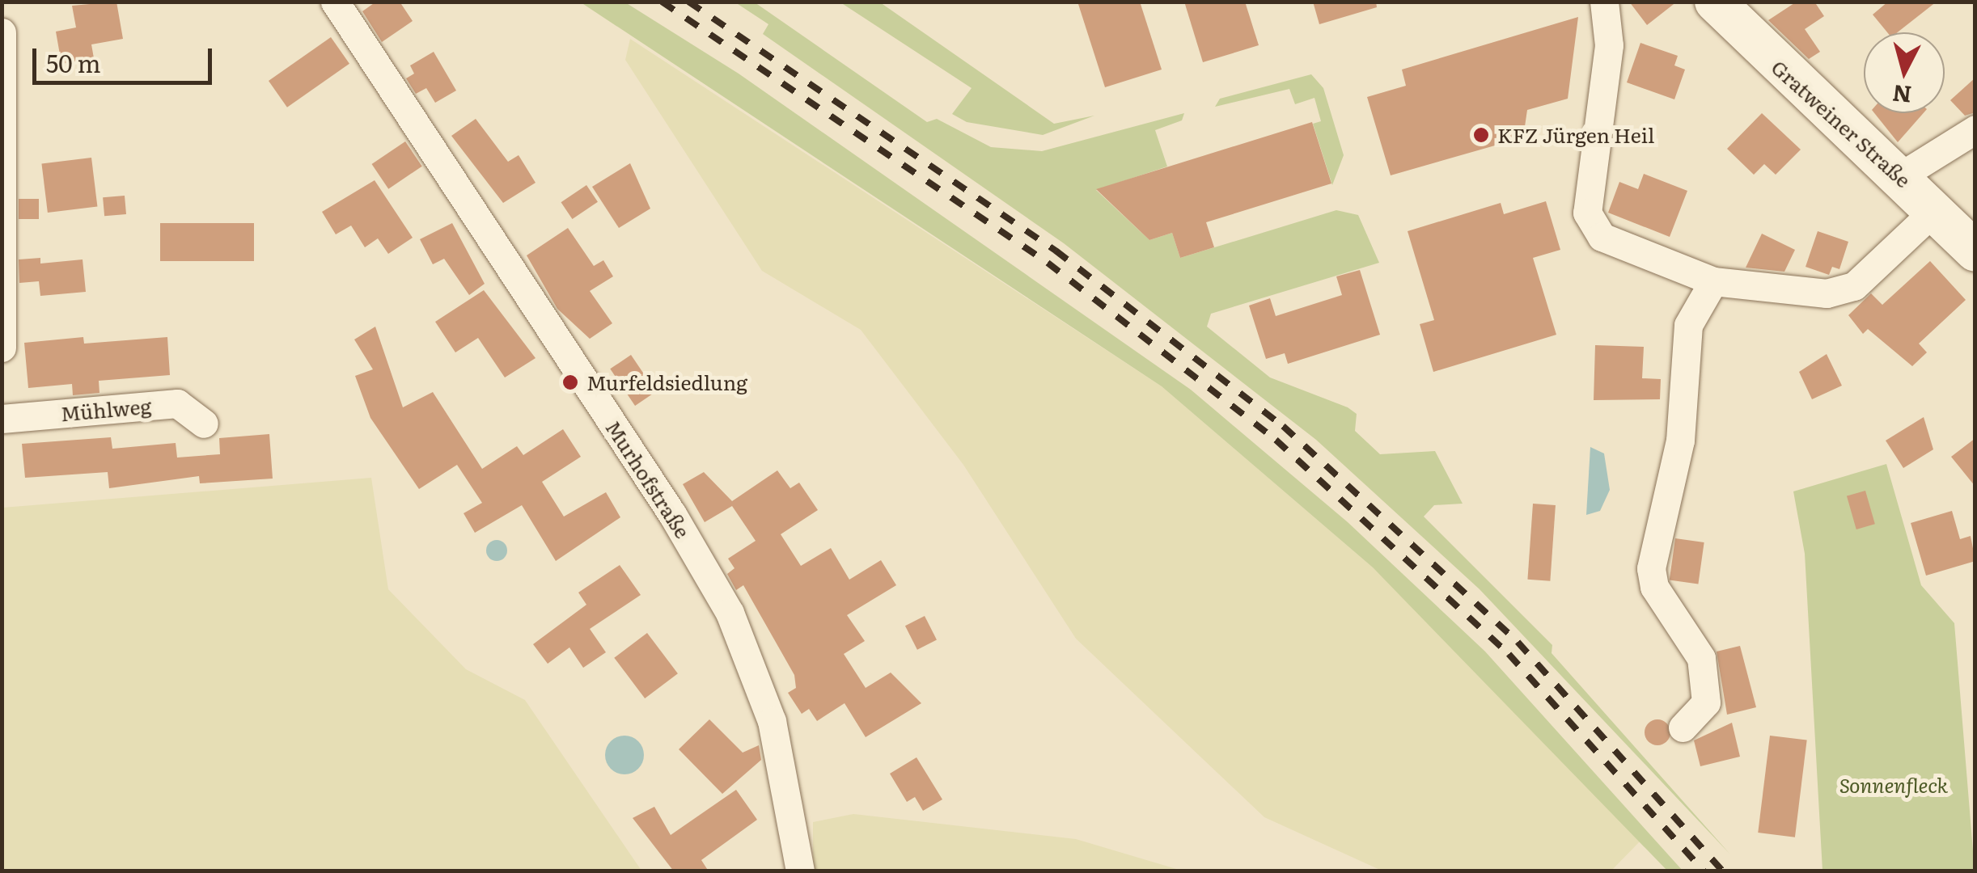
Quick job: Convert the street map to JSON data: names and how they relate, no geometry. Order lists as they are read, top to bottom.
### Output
{
  "streets": {
    "main road": ["Gratweiner Straße"],
    "street": ["Mühlweg", "Murhofstraße"]
  },
  "parks": ["Sonnenfleck"],
  "places": ["KFZ Jürgen Heil", "Murfeldsiedlung"],
  "scale_bar": "50 m",
  "north": "bottom"
}
